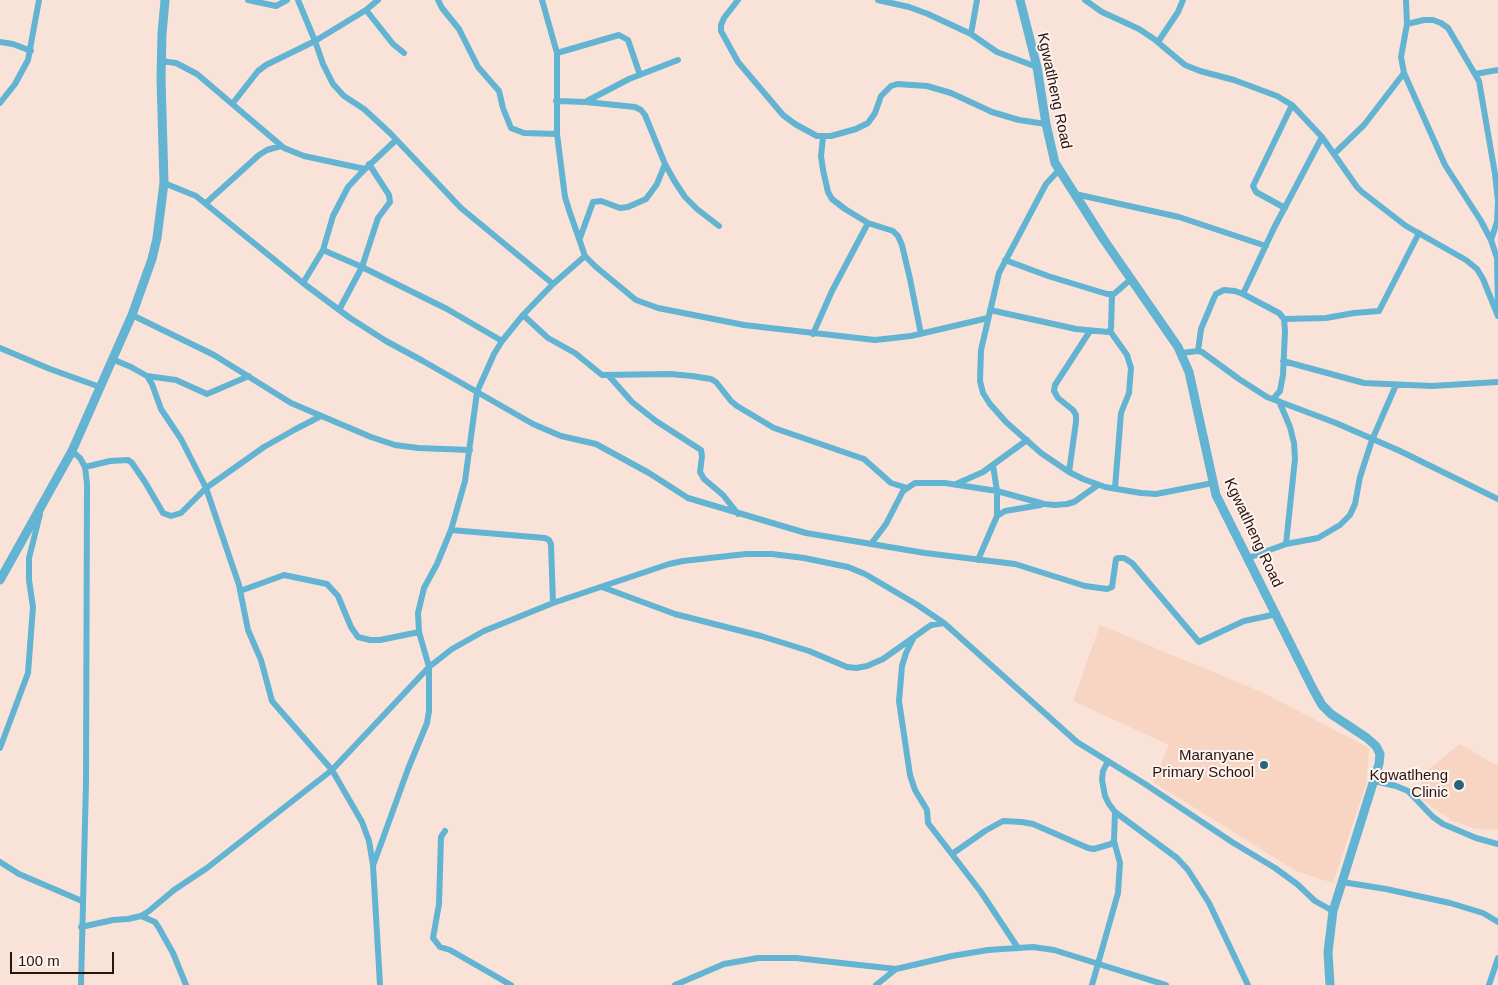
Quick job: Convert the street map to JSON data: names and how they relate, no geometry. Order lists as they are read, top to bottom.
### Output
{
  "streets": {
    "street": ["Kgwatlheng Road"]
  },
  "places": ["Maranyane Primary School", "Kgwatlheng Clinic"],
  "scale_bar": "100 m"
}
